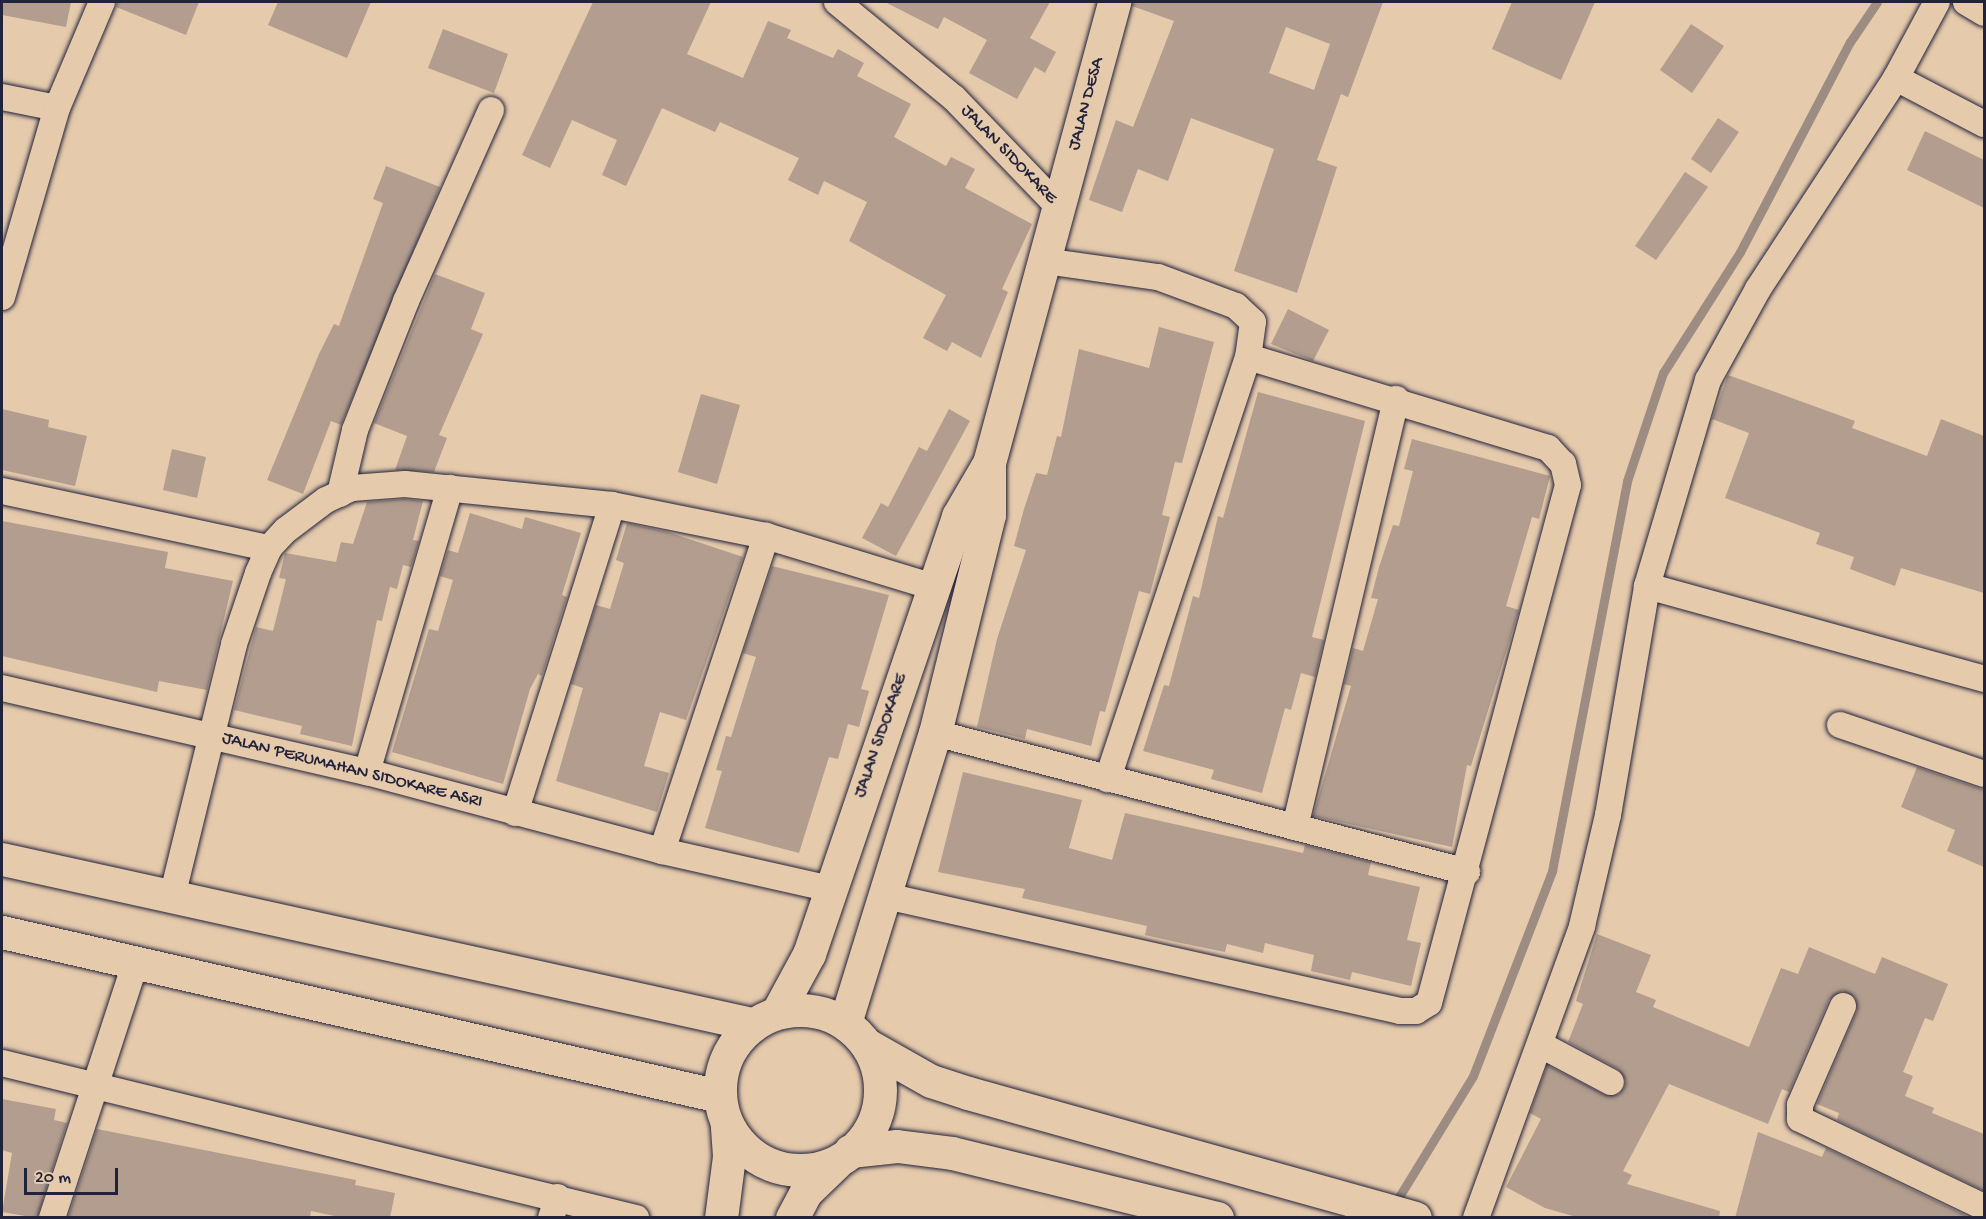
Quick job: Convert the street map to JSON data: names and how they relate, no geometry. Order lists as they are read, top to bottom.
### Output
{
  "streets": {
    "main road": ["JALAN DESA", "JALAN SIDOKARE"],
    "street": ["JALAN PERUMAHAN SIDOKARE ASRI"]
  },
  "crossings": [
    ["JALAN DESA", "JALAN SIDOKARE"],
    ["JALAN SIDOKARE", "JALAN PERUMAHAN SIDOKARE ASRI"]
  ],
  "scale_bar": "20 m"
}
